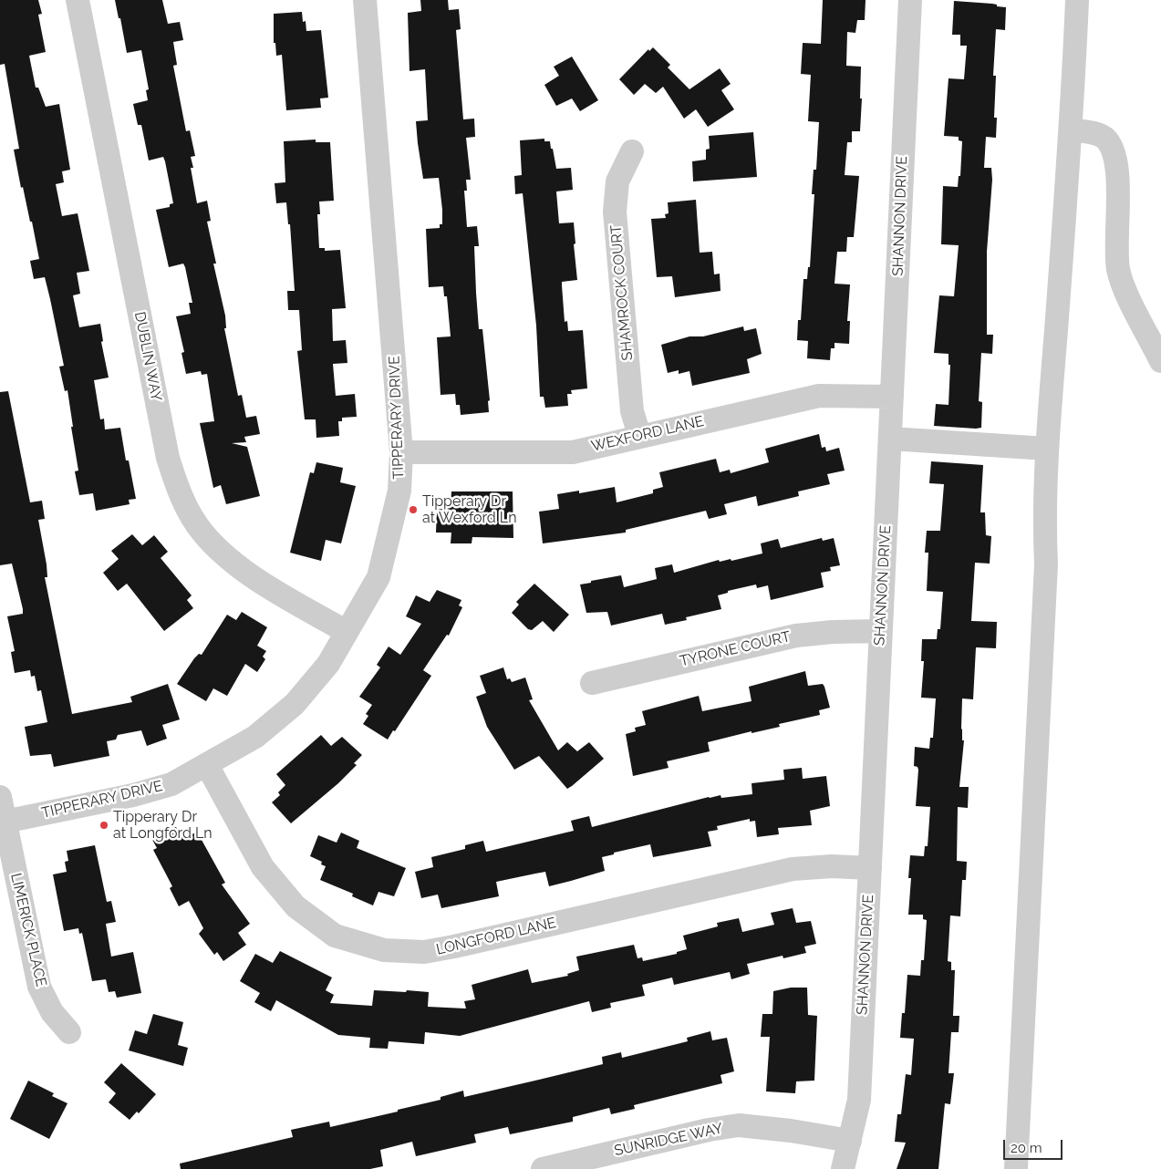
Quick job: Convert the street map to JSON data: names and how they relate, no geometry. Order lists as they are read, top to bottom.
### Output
{
  "streets": {
    "street": [
      "SHANNON DRIVE",
      "SHAMROCK COURT",
      "DUBLIN WAY",
      "TIPPERARY DRIVE",
      "WEXFORD LANE",
      "TYRONE COURT",
      "LIMERICK PLACE",
      "LONGFORD LANE",
      "SUNRIDGE WAY"
    ]
  },
  "crossings": [
    ["SHANNON DRIVE", "WEXFORD LANE"],
    ["SHANNON DRIVE", "TYRONE COURT"],
    ["SHANNON DRIVE", "LONGFORD LANE"],
    ["SHANNON DRIVE", "SUNRIDGE WAY"],
    ["SHAMROCK COURT", "WEXFORD LANE"],
    ["DUBLIN WAY", "TIPPERARY DRIVE"],
    ["TIPPERARY DRIVE", "WEXFORD LANE"],
    ["TIPPERARY DRIVE", "LIMERICK PLACE"],
    ["TIPPERARY DRIVE", "LONGFORD LANE"]
  ],
  "places": ["Tipperary Dr at Wexford Ln", "Tipperary Dr at Longford Ln"],
  "scale_bar": "20 m"
}
